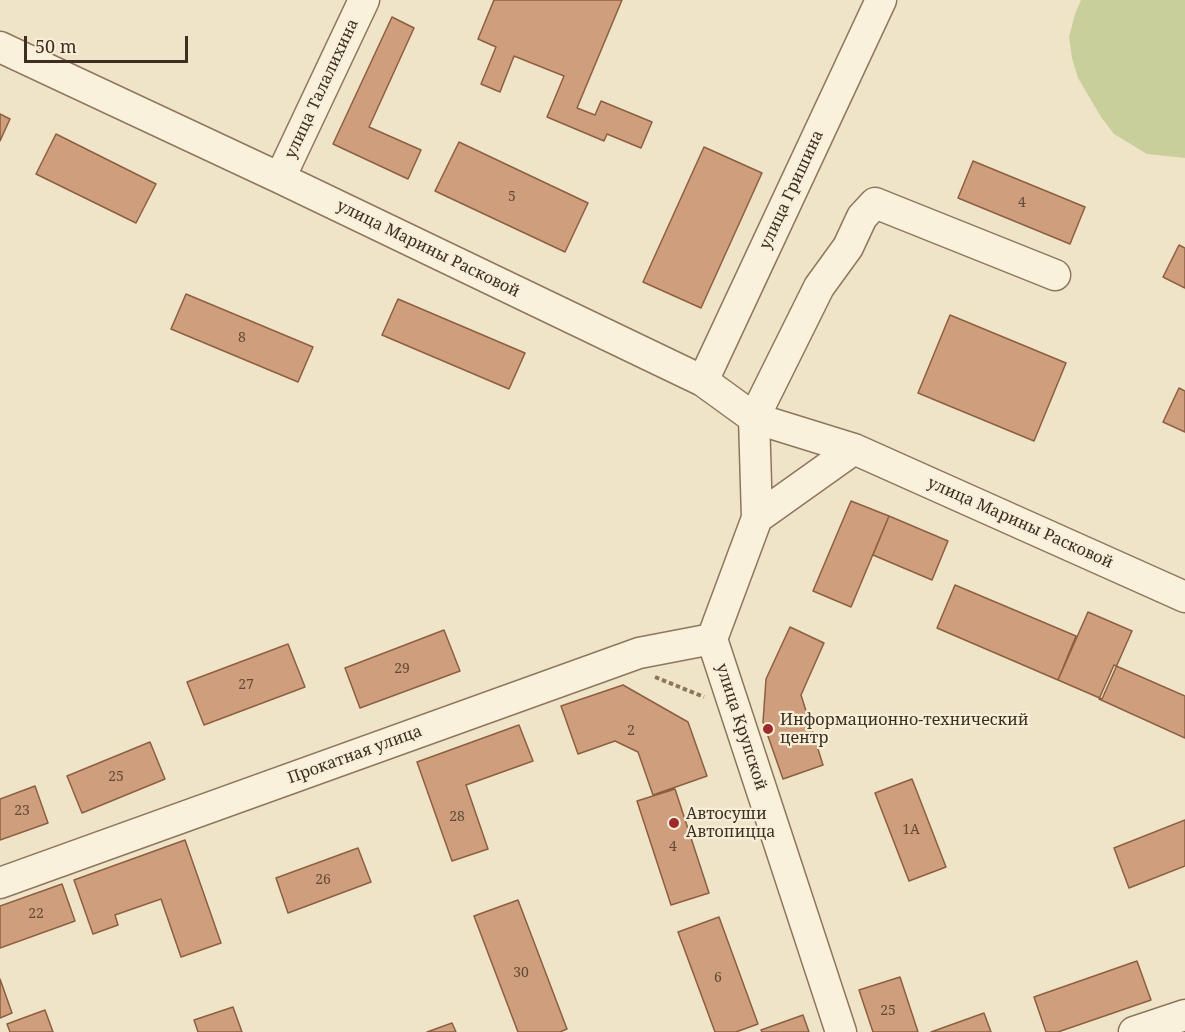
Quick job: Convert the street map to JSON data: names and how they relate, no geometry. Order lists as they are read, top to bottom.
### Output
{
  "streets": {
    "street": [
      "улица Талалихина",
      "улица Гришина",
      "улица Марины Расковой",
      "улица Крупской",
      "Прокатная улица"
    ]
  },
  "crossings": [
    ["улица Талалихина", "улица Марины Расковой"],
    ["улица Гришина", "улица Марины Расковой"],
    ["улица Крупской", "Прокатная улица"]
  ],
  "places": ["Информационно-технический центр", "Автосуши Автопицца"],
  "house_numbers": [
    "5",
    "4",
    "8",
    "29",
    "27",
    "2",
    "25",
    "23",
    "28",
    "1А",
    "4",
    "26",
    "22",
    "30",
    "6",
    "25"
  ],
  "scale_bar": "50 m"
}
